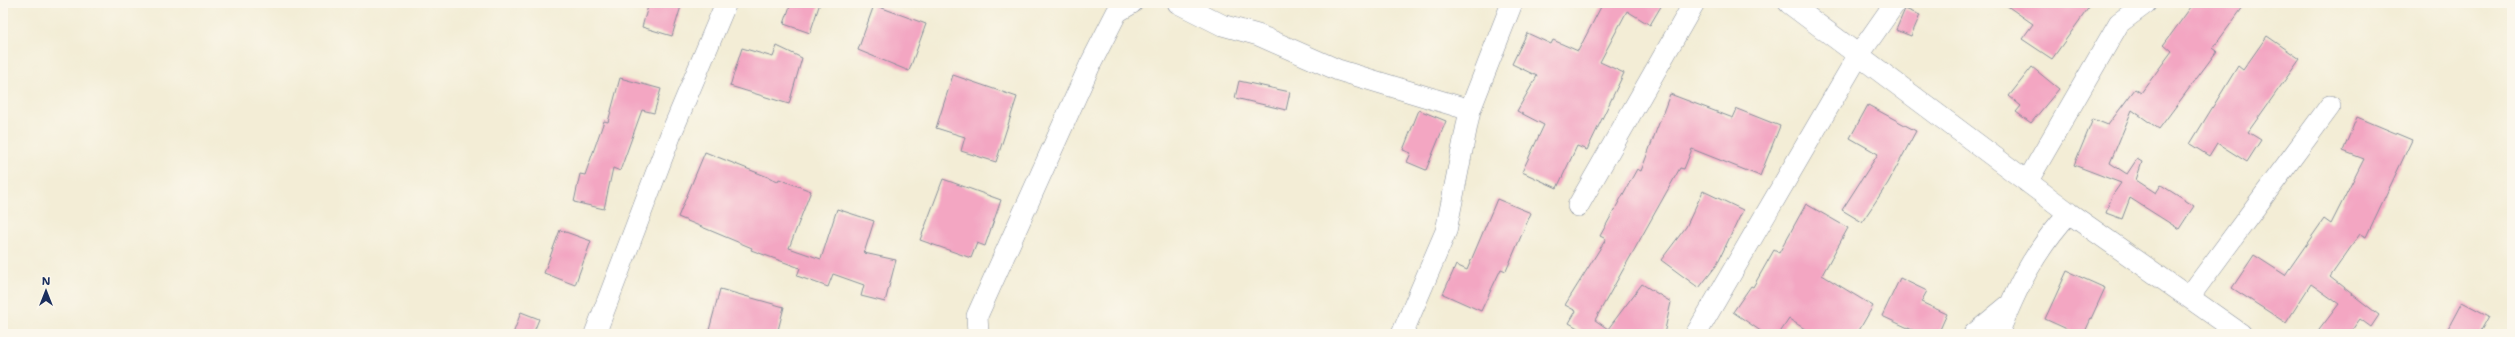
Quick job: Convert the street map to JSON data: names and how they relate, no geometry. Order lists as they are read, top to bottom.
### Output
{
  "north": "top"
}
